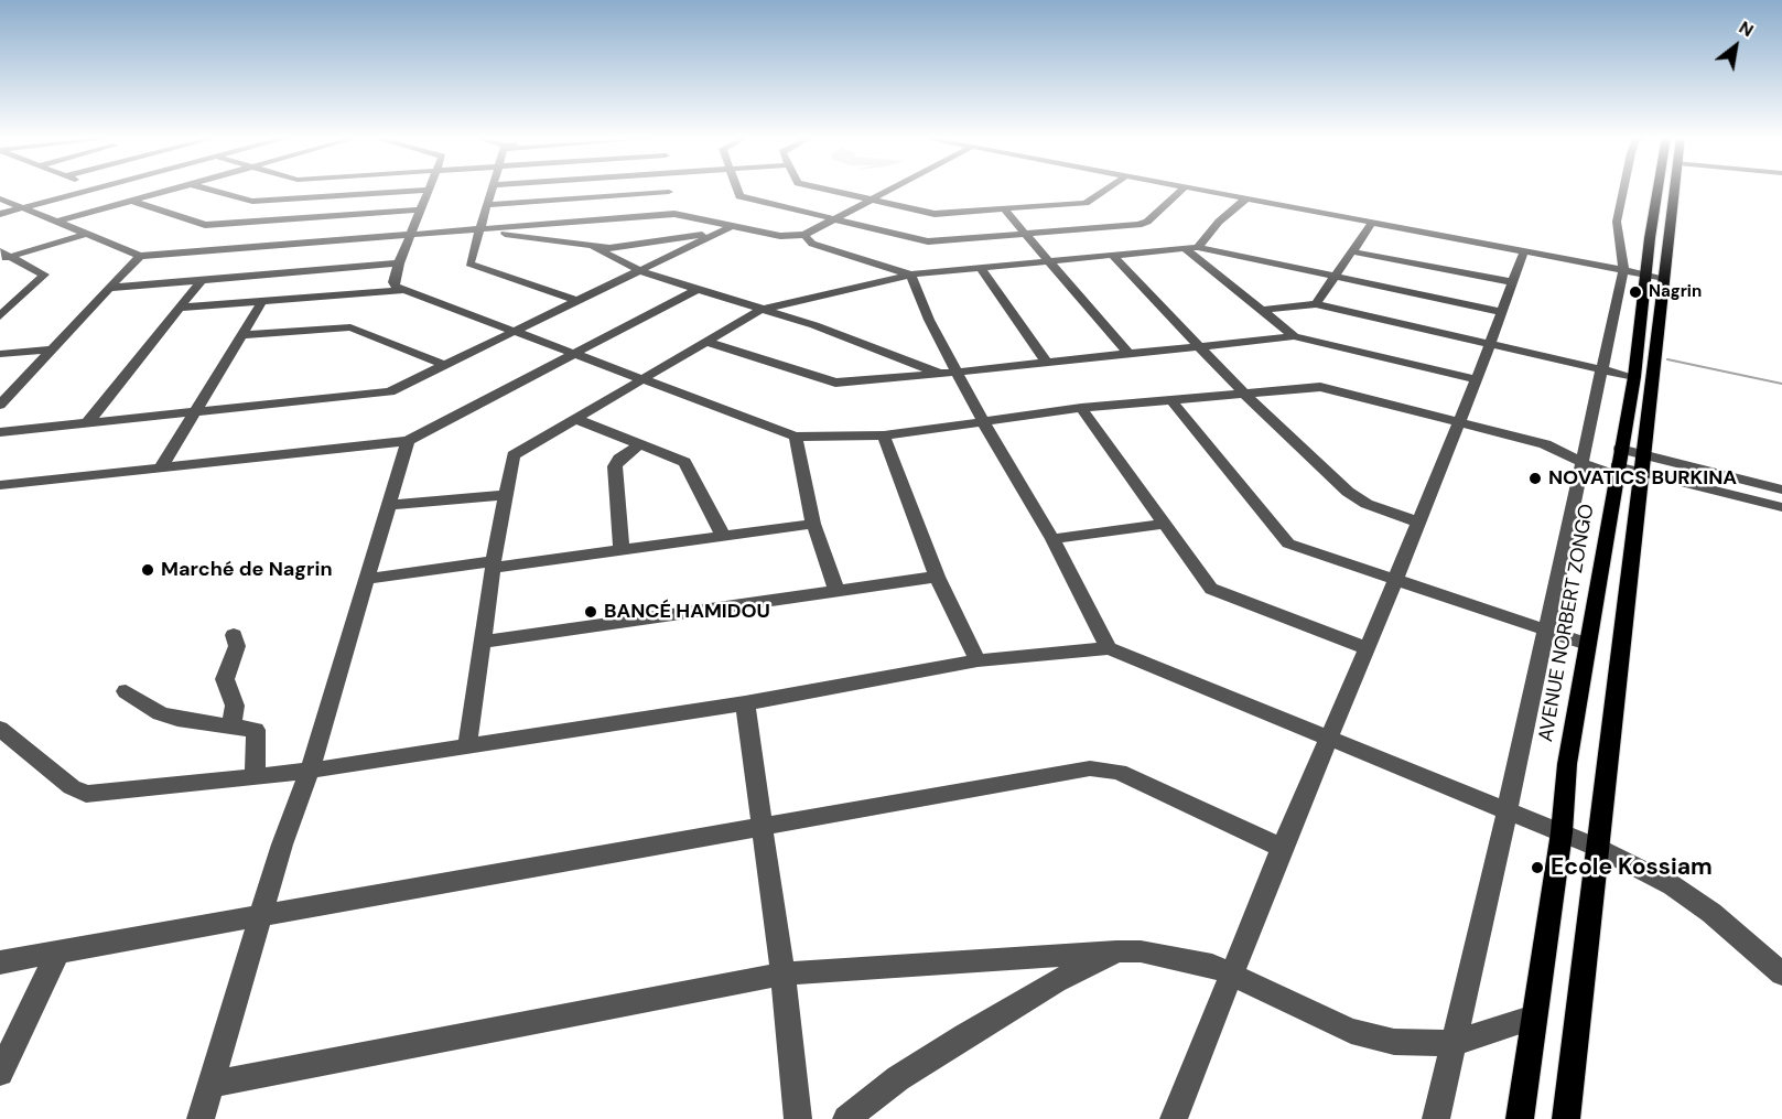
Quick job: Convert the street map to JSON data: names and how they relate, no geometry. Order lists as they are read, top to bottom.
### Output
{
  "streets": {
    "main road": ["AVENUE NORBERT ZONGO"]
  },
  "places": [
    "Nagrin",
    "NOVATICS BURKINA",
    "Marché de Nagrin",
    "BANCÉ HAMIDOU",
    "Ecole Kossiam"
  ],
  "north": "top right"
}
